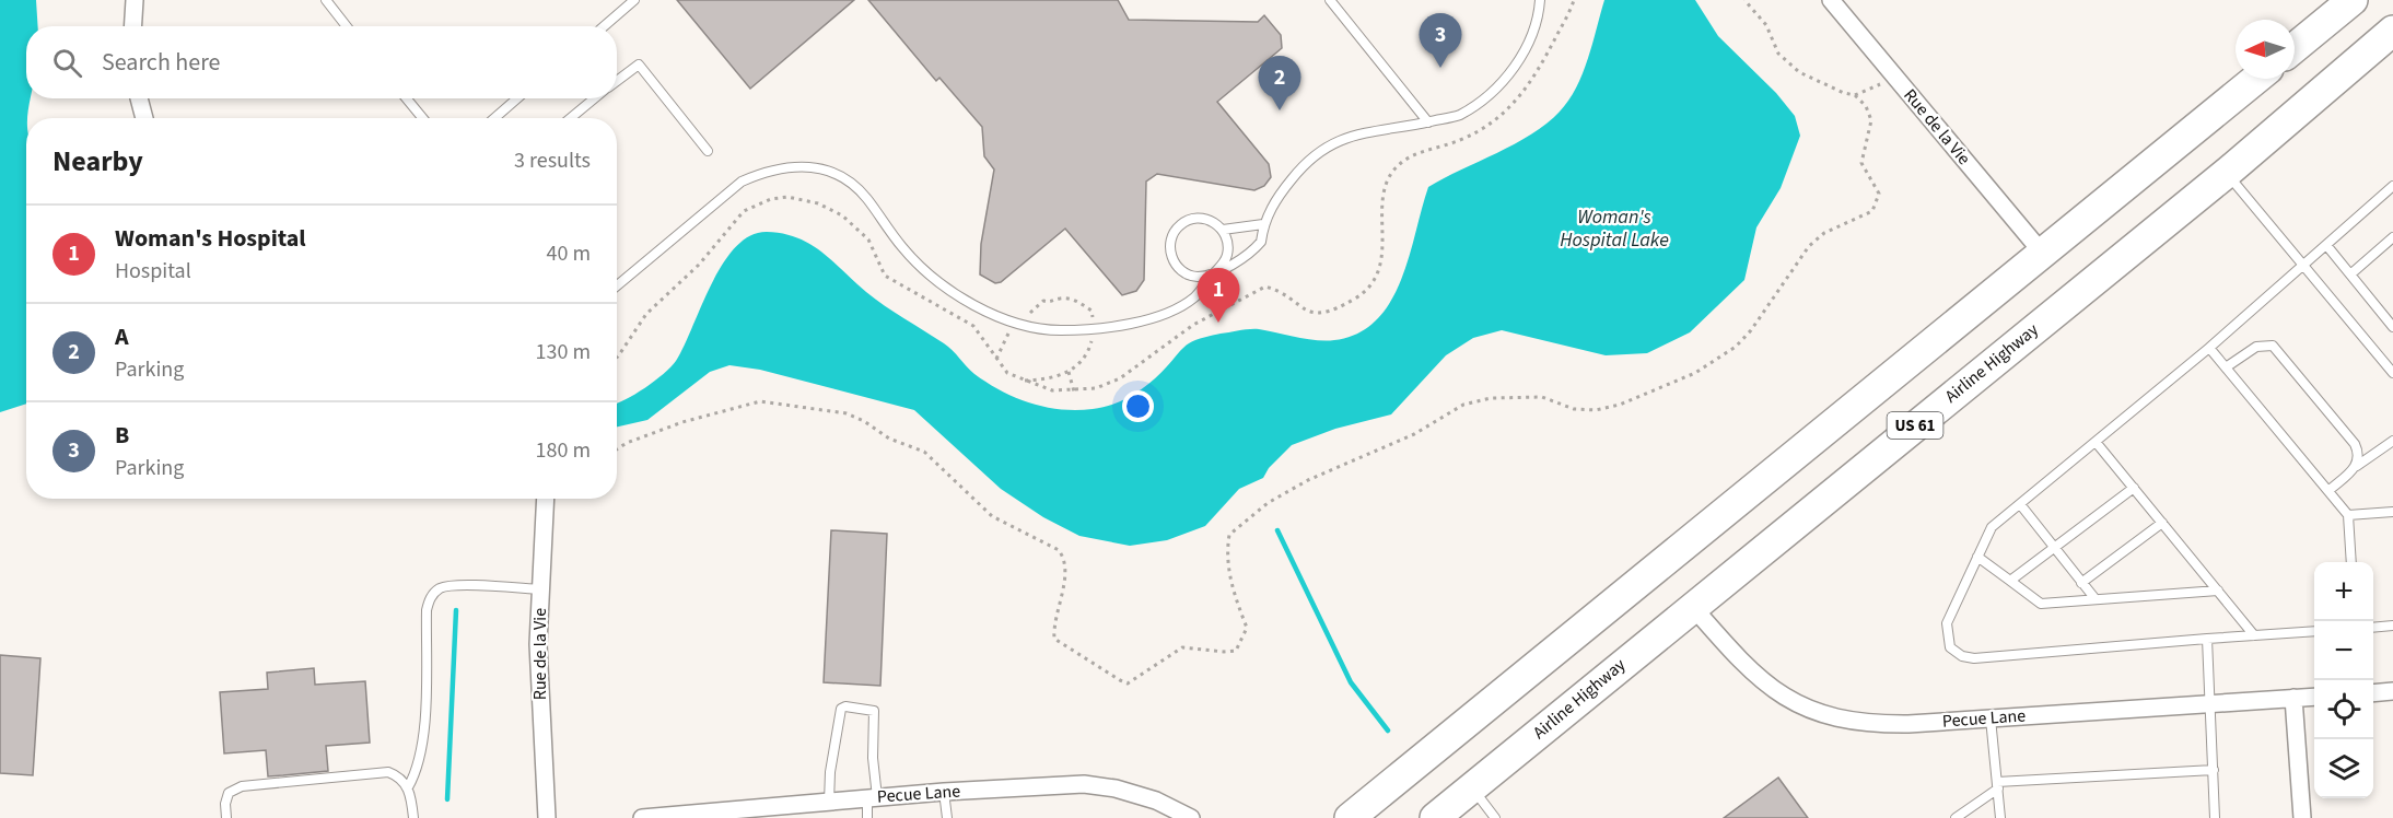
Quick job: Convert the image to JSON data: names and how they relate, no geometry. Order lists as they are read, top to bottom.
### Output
{
  "streets": {
    "highway": ["Airline Highway", "US 61"],
    "street": ["Rue de la Vie", "Pecue Lane"]
  },
  "crossings": [
    ["Rue de la Vie", "US 61"],
    ["Airline Highway", "Pecue Lane"]
  ],
  "water": ["Woman's Hospital Lake"],
  "north": "left",
  "page": {
    "pins": ["3", "2", "1"],
    "search": "Search here",
    "heading": ["Nearby", "3 results"],
    "list": [
      {
        "mark": "1",
        "name": "Woman's Hospital",
        "note": "Hospital",
        "value": "40 m"
      },
      {
        "mark": "2",
        "name": "A",
        "note": "Parking",
        "value": "130 m"
      },
      {
        "mark": "3",
        "name": "B",
        "note": "Parking",
        "value": "180 m"
      }
    ],
    "map_buttons": ["+", "−"]
  }
}
